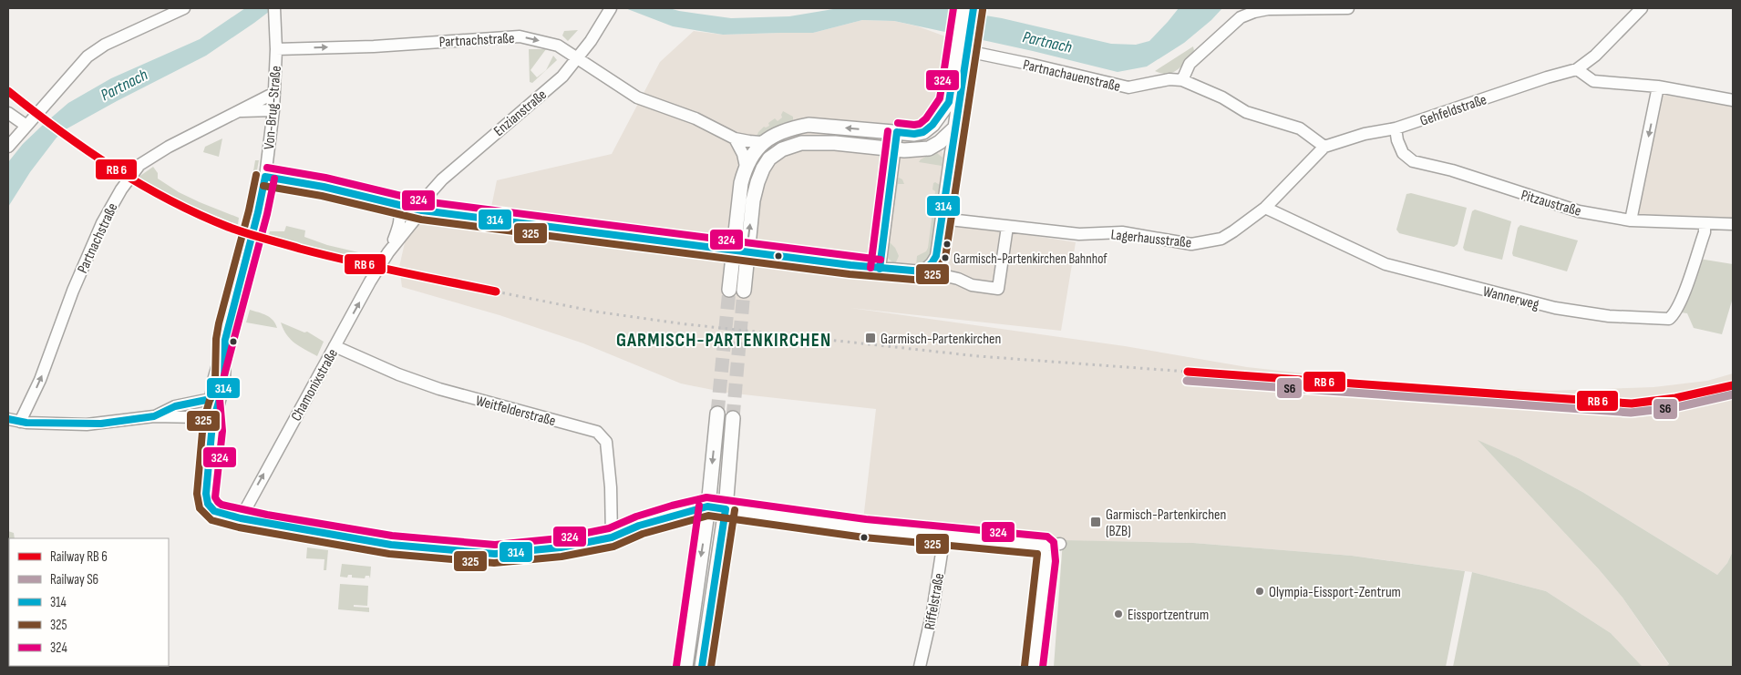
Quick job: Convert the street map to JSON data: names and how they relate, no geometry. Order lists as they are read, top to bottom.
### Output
{
  "streets": {
    "street": [
      "Partnachstraße",
      "Partnachauenstraße",
      "Von-Brug-Straße",
      "Gehfeldstraße",
      "Enzianstraße",
      "Pitzaustraße",
      "Lagerhausstraße",
      "Wannerweg",
      "Chamonixstraße",
      "Weitfelderstraße",
      "Riffelstraße"
    ]
  },
  "crossings": [
    ["Partnachstraße", "Von-Brug-Straße"],
    ["Partnachstraße", "Enzianstraße"],
    ["Gehfeldstraße", "Pitzaustraße"],
    ["Gehfeldstraße", "Lagerhausstraße"],
    ["Enzianstraße", "Chamonixstraße"],
    ["Pitzaustraße", "Wannerweg"],
    ["Lagerhausstraße", "Wannerweg"],
    ["Chamonixstraße", "Weitfelderstraße"]
  ],
  "one_way": ["Partnachstraße", "Chamonixstraße"],
  "districts": ["GARMISCH-PARTENKIRCHEN"],
  "water": ["Partnach"],
  "places": {
    "other": ["Garmisch-Partenkirchen Bahnhof", "Olympia-Eissport-Zentrum", "Eissportzentrum"],
    "transit": ["Garmisch-Partenkirchen", "Garmisch-Partenkirchen (BZB)"]
  },
  "lines": [
    "transit line 314",
    "transit line 324",
    "transit line 325",
    "rail line S6"
  ],
  "legend": [
    "Railway RB 6",
    "Railway S6",
    "314",
    "325",
    "324"
  ]
}
